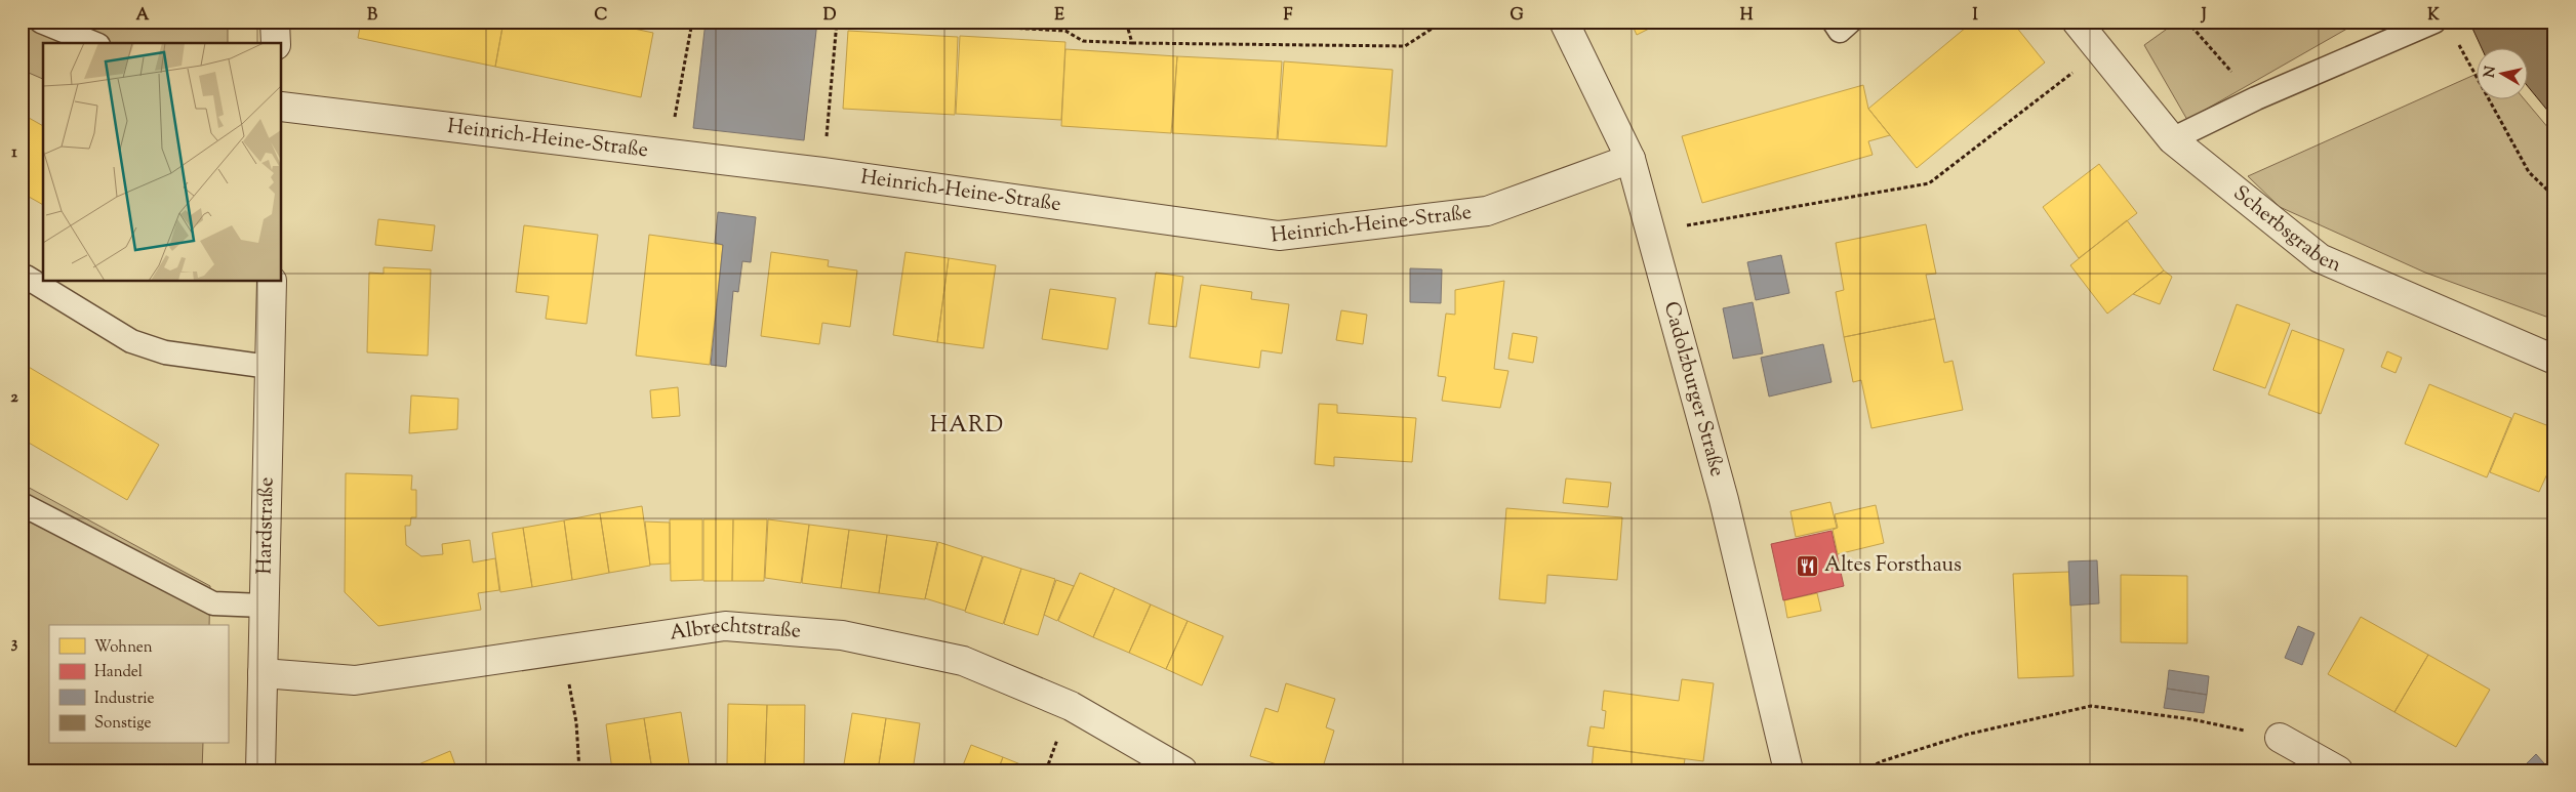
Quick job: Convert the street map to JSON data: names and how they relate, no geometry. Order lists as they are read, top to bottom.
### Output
{
  "streets": {
    "street": [
      "Heinrich-Heine-Straße",
      "Scherbsgraben",
      "Cadolzburger Straße",
      "Hardstraße",
      "Albrechtstraße"
    ]
  },
  "crossings": [
    ["Heinrich-Heine-Straße", "Cadolzburger Straße"],
    ["Hardstraße", "Albrechtstraße"]
  ],
  "districts": ["HARD"],
  "places": {
    "restaurant": ["Altes Forsthaus"]
  },
  "legend": [
    "Wohnen",
    "Handel",
    "Industrie",
    "Sonstige"
  ],
  "north": "left",
  "grid": {
    "columns": [
      "A",
      "B",
      "C",
      "D",
      "E",
      "F",
      "G",
      "H",
      "I",
      "J",
      "K"
    ],
    "rows": ["1", "2", "3"]
  }
}
